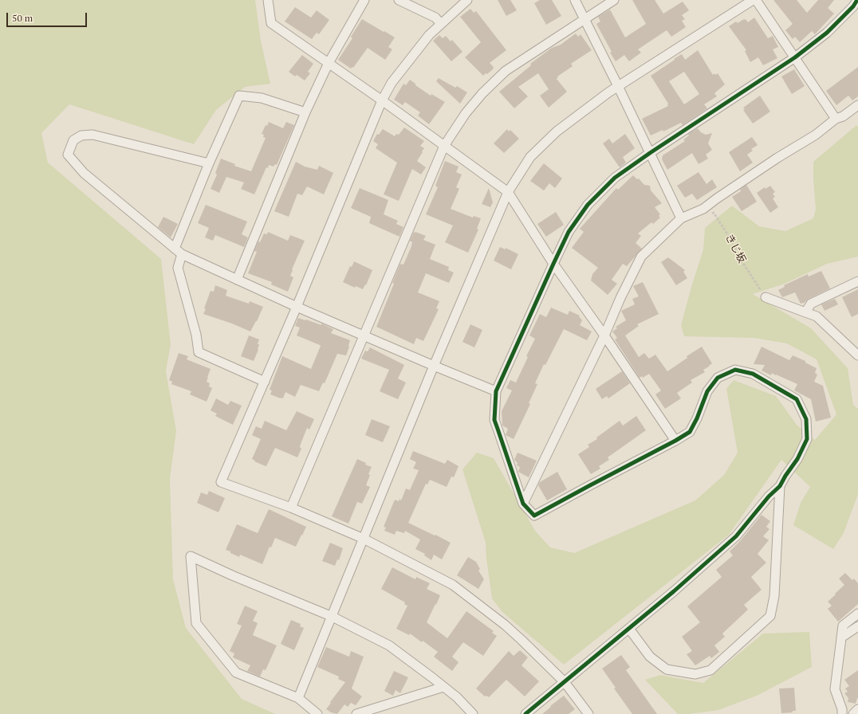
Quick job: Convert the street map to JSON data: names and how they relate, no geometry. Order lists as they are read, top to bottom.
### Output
{
  "streets": {
    "path": ["きじ坂"]
  },
  "scale_bar": "50 m"
}
